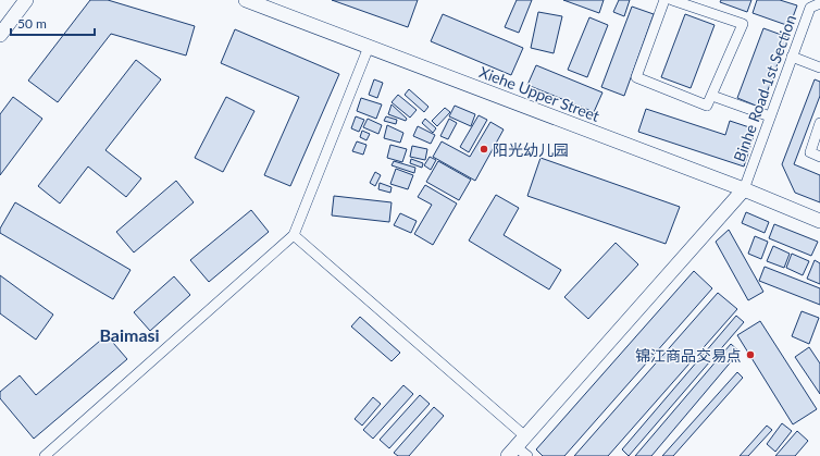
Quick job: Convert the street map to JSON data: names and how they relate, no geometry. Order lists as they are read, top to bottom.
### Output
{
  "streets": {
    "street": ["Binhe Road 1st Section", "Xiehe Upper Street"]
  },
  "crossings": [
    ["Binhe Road 1st Section", "Xiehe Upper Street"]
  ],
  "districts": ["Baimasi"],
  "places": ["阳光幼儿园", "锦江商品交易点"],
  "scale_bar": "50 m"
}
